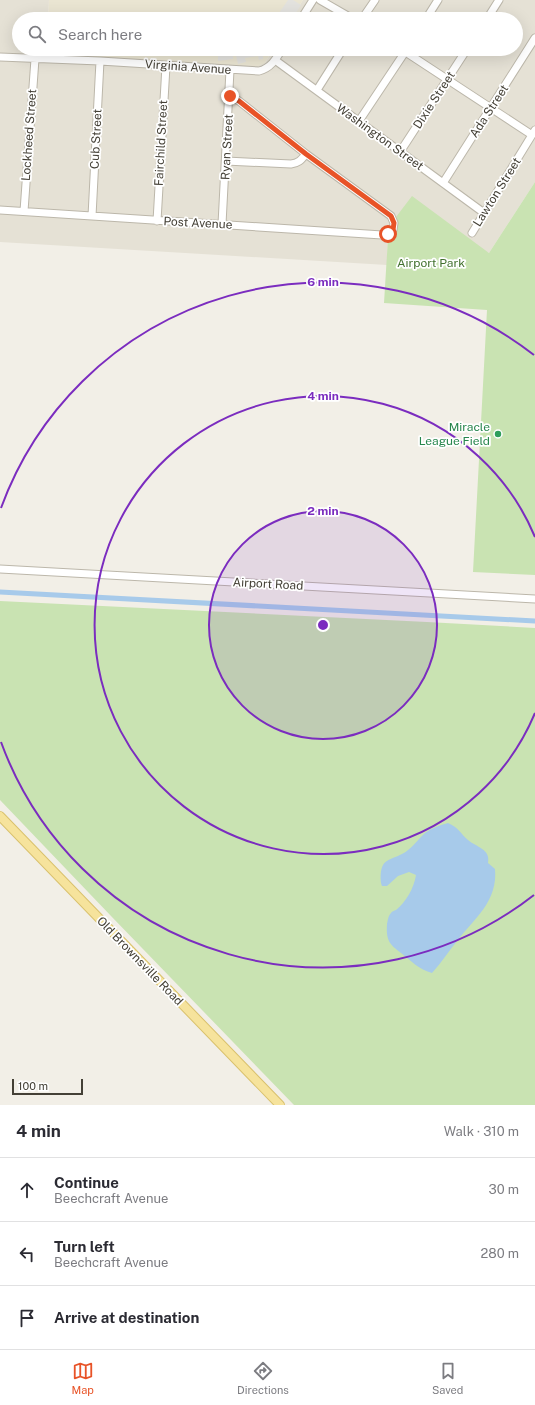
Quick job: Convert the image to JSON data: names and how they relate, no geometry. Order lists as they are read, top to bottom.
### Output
{
  "streets": {
    "main road": ["Old Brownsville Road"],
    "street": [
      "Virginia Avenue",
      "Dixie Street",
      "Ada Street",
      "Lockheed Street",
      "Washington Street",
      "Cub Street",
      "Fairchild Street",
      "Ryan Street",
      "Lawton Street",
      "Post Avenue",
      "Airport Road"
    ]
  },
  "crossings": [
    ["Virginia Avenue", "Lockheed Street"],
    ["Virginia Avenue", "Washington Street"],
    ["Virginia Avenue", "Cub Street"],
    ["Virginia Avenue", "Fairchild Street"],
    ["Virginia Avenue", "Ryan Street"],
    ["Dixie Street", "Washington Street"],
    ["Ada Street", "Washington Street"],
    ["Lockheed Street", "Post Avenue"],
    ["Washington Street", "Lawton Street"],
    ["Cub Street", "Post Avenue"],
    ["Fairchild Street", "Post Avenue"],
    ["Ryan Street", "Post Avenue"]
  ],
  "parks": ["Airport Park"],
  "places": ["Miracle League Field"],
  "scale_bar": "100 m",
  "page": {
    "search": "Search here",
    "scale": "100 m",
    "heading": ["4 min", "Walk · 310 m"],
    "list": [
      ["Continue", "Beechcraft Avenue", "30 m"],
      ["Turn left", "Beechcraft Avenue", "280 m"],
      "Arrive at destination"
    ],
    "nav": ["Map", "Directions", "Saved"]
  },
  "rings": ["6 min", "4 min", "2 min"]
}
